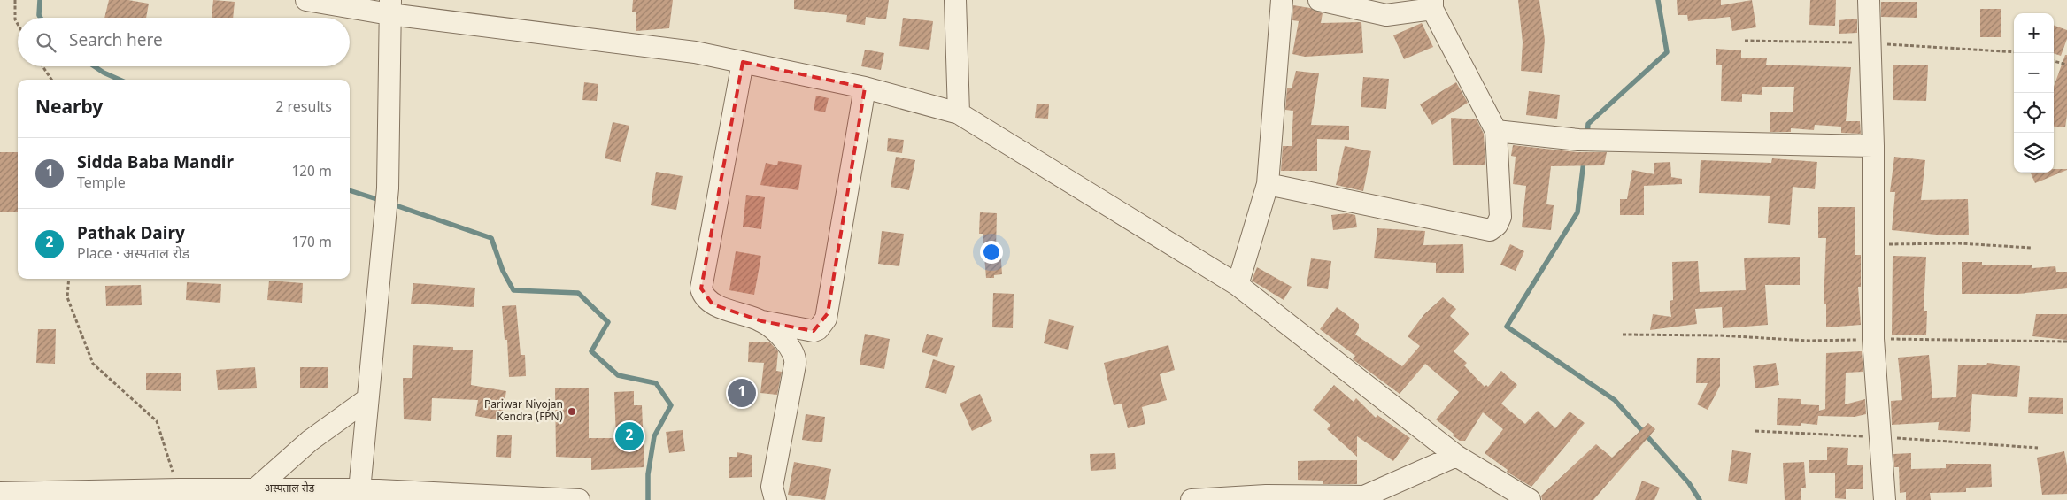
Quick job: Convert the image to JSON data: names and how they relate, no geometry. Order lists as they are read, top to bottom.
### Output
{
  "streets": {
    "street": ["अस्पताल रोड"]
  },
  "places": ["Pariwar Niyojan Kendra (FPN)"],
  "page": {
    "map_buttons": ["+", "−"],
    "search": "Search here",
    "heading": ["Nearby", "2 results"],
    "list": [
      {
        "mark": "1",
        "name": "Sidda Baba Mandir",
        "note": "Temple",
        "value": "120 m"
      },
      {
        "mark": "2",
        "name": "Pathak Dairy",
        "note": "Place · अस्पताल रोड",
        "value": "170 m"
      }
    ],
    "pins": ["1", "2"]
  }
}
